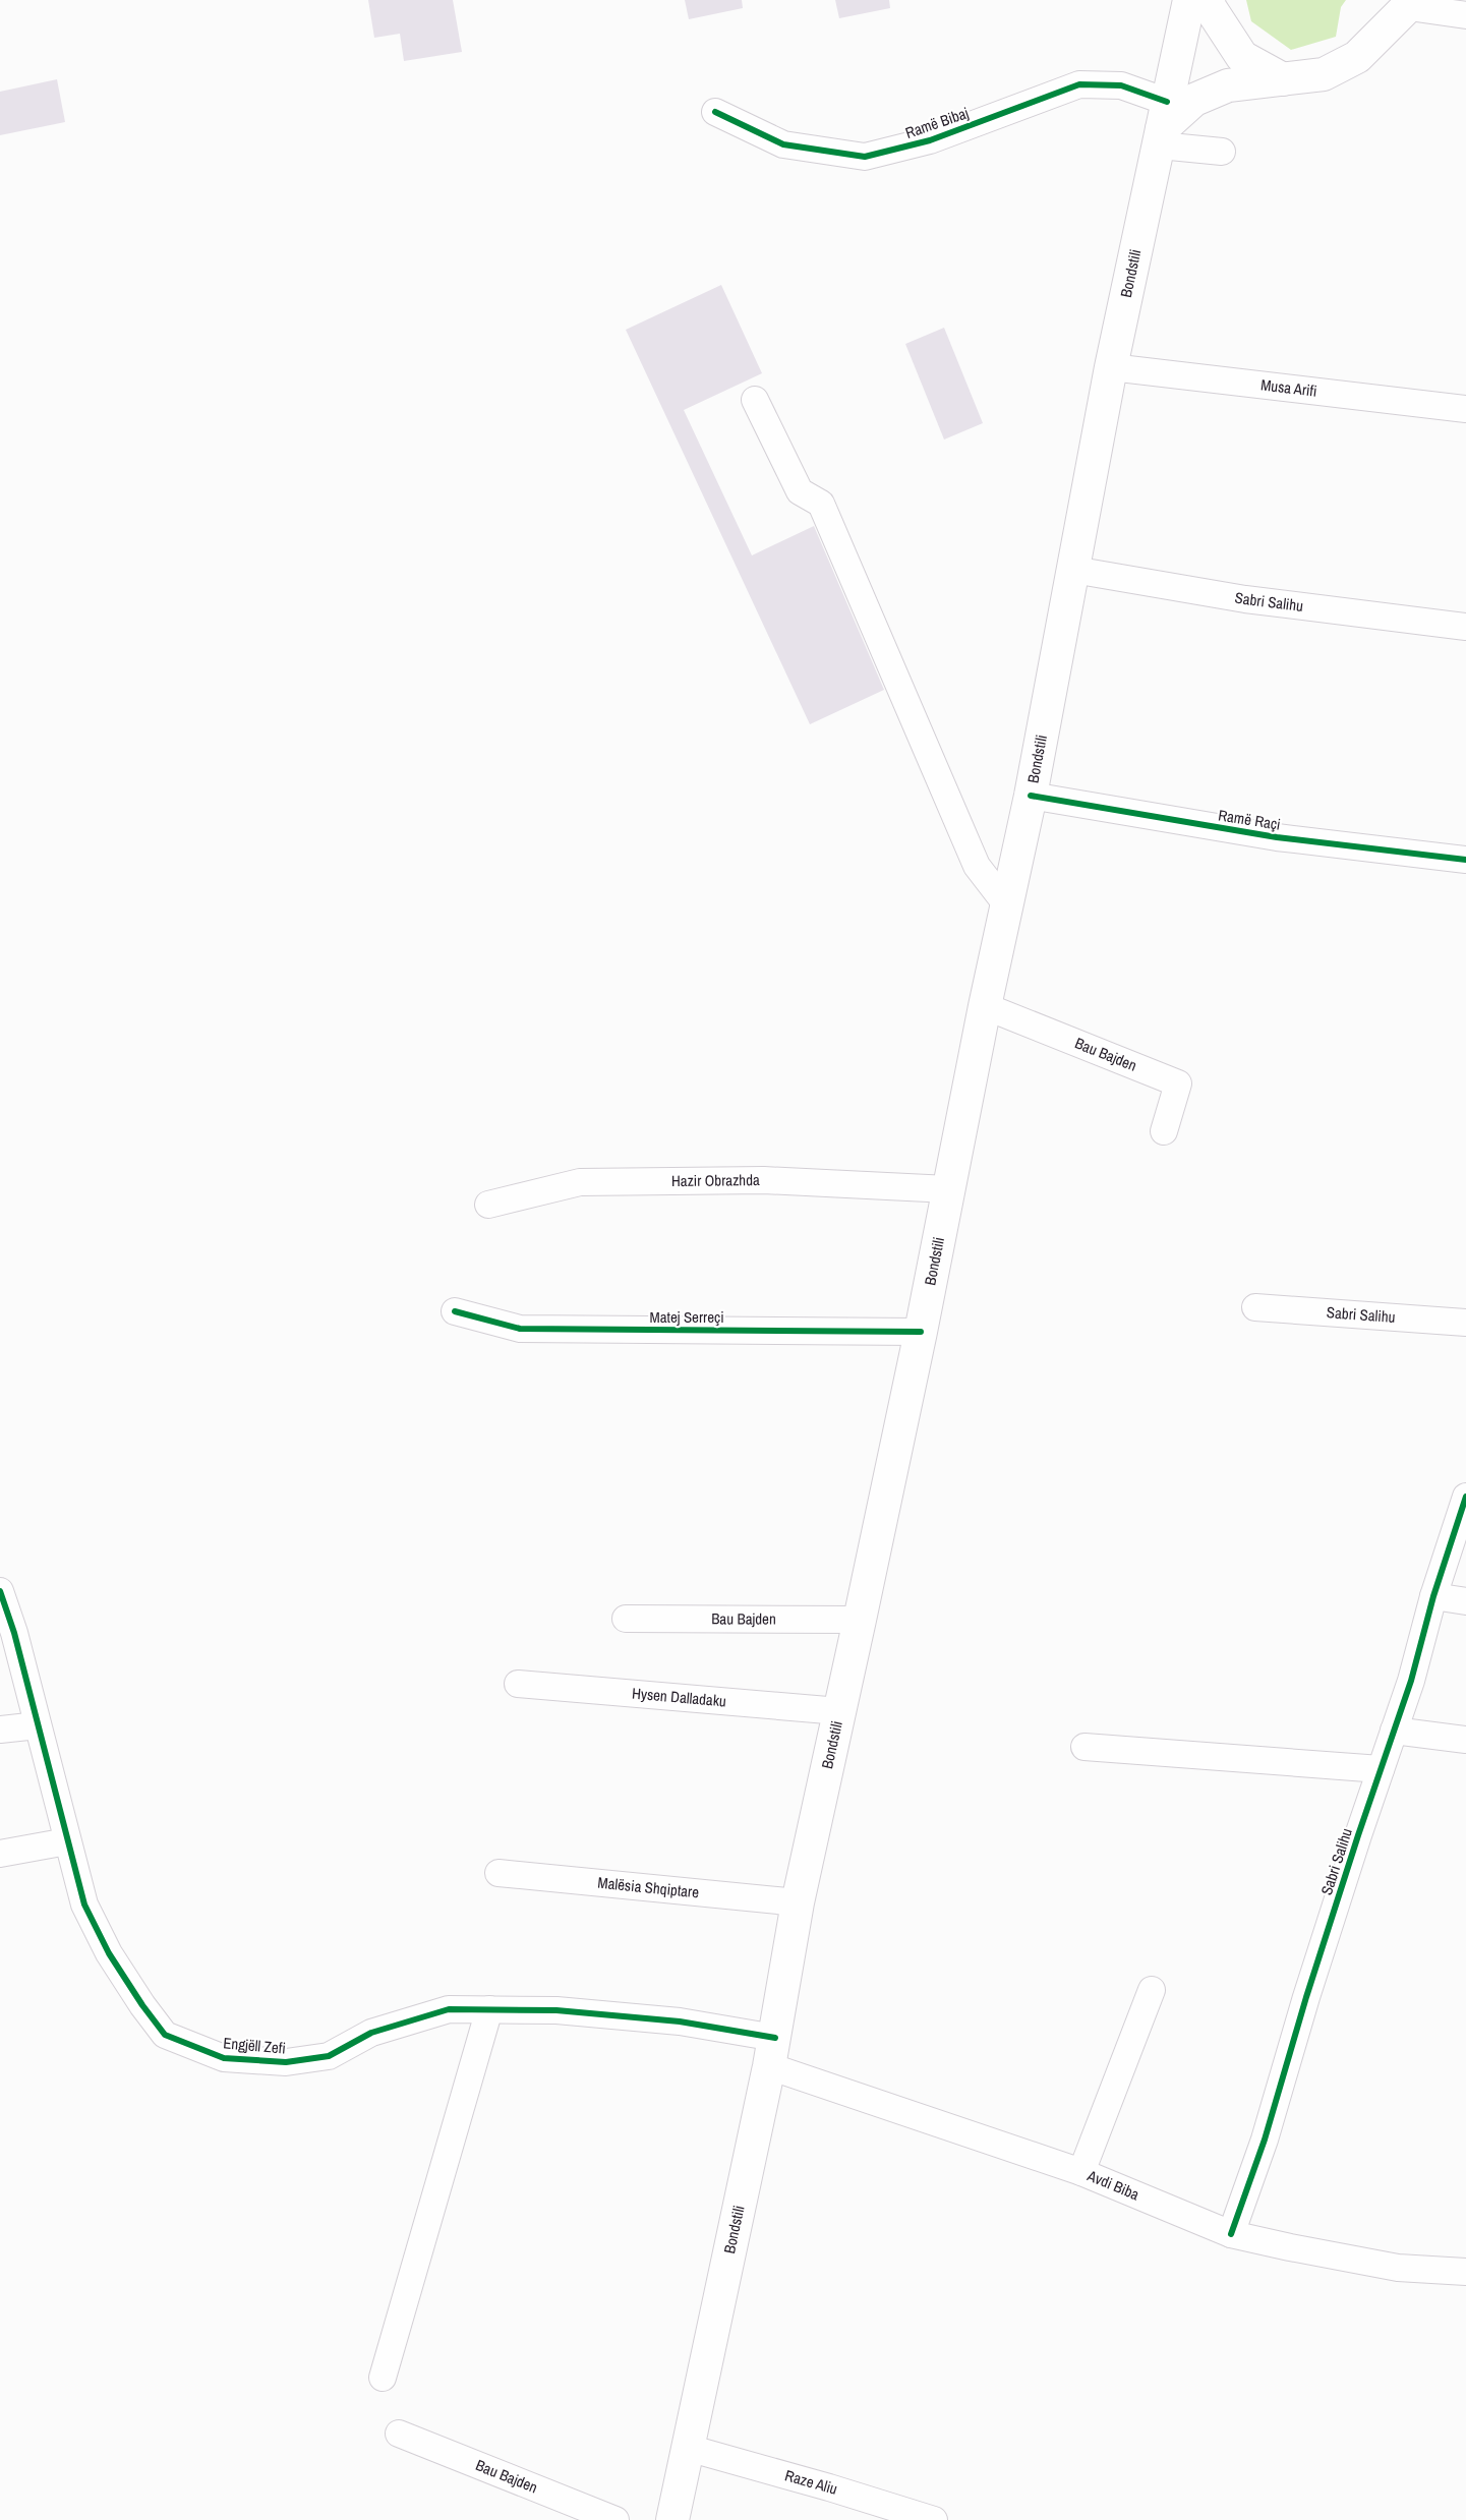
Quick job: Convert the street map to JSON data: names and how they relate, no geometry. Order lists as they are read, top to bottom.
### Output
{
  "streets": {
    "main road": ["Bondstili"],
    "street": [
      "Ramë Bibaj",
      "Musa Arifi",
      "Sabri Salihu",
      "Ramë Raçi",
      "Bau Bajden",
      "Hazir Obrazhda",
      "Matej Serreçi",
      "Hysen Dalladaku",
      "Malësia Shqiptare",
      "Engjëll Zefi",
      "Avdi Biba",
      "Raze Aliu"
    ]
  },
  "crossings": [
    ["Ramë Bibaj", "Bondstili"],
    ["Bondstili", "Musa Arifi"],
    ["Bondstili", "Sabri Salihu"],
    ["Bondstili", "Ramë Raçi"],
    ["Bondstili", "Bau Bajden"],
    ["Bondstili", "Hazir Obrazhda"],
    ["Bondstili", "Matej Serreçi"],
    ["Bondstili", "Hysen Dalladaku"],
    ["Bondstili", "Malësia Shqiptare"],
    ["Bondstili", "Engjëll Zefi"],
    ["Bondstili", "Avdi Biba"],
    ["Bondstili", "Raze Aliu"],
    ["Sabri Salihu", "Avdi Biba"],
    ["Engjëll Zefi", "Avdi Biba"]
  ]
}
